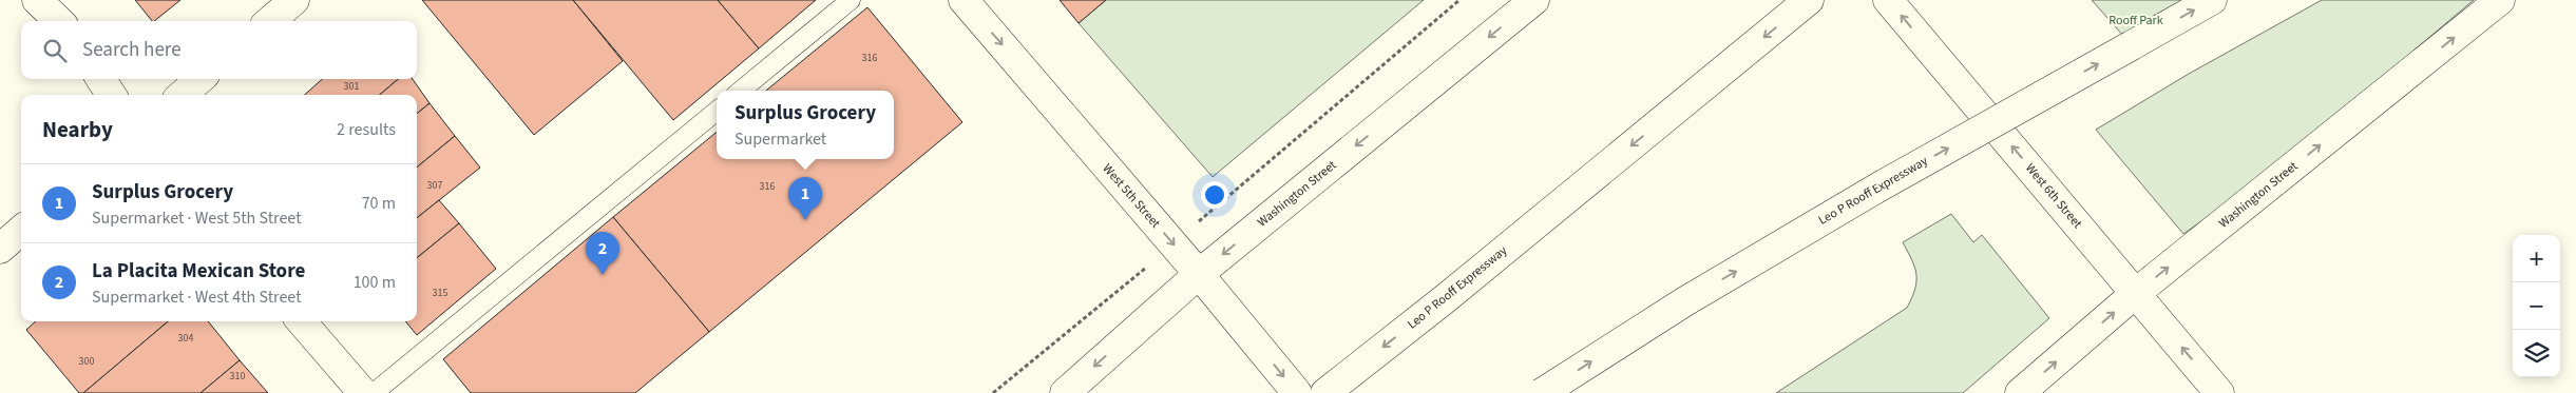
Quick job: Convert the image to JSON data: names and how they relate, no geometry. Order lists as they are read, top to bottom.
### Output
{
  "streets": {
    "main road": [
      "Leo P Rooff Expressway",
      "Washington Street",
      "West 5th Street",
      "West 6th Street"
    ]
  },
  "crossings": [
    ["Washington Street", "West 5th Street"],
    ["Washington Street", "West 6th Street"]
  ],
  "one_way": ["West 5th Street", "West 6th Street"],
  "parks": ["Rooff Park"],
  "house_numbers": [
    "316",
    "301",
    "307",
    "316",
    "315",
    "304",
    "300",
    "310"
  ],
  "page": {
    "search": "Search here",
    "popup": ["Surplus Grocery", "Supermarket"],
    "heading": ["Nearby", "2 results"],
    "list": [
      {
        "mark": "1",
        "name": "Surplus Grocery",
        "note": "Supermarket · West 5th Street",
        "value": "70 m"
      },
      {
        "mark": "2",
        "name": "La Placita Mexican Store",
        "note": "Supermarket · West 4th Street",
        "value": "100 m"
      }
    ],
    "pins": ["1", "2"],
    "map_buttons": ["+", "−"]
  }
}
